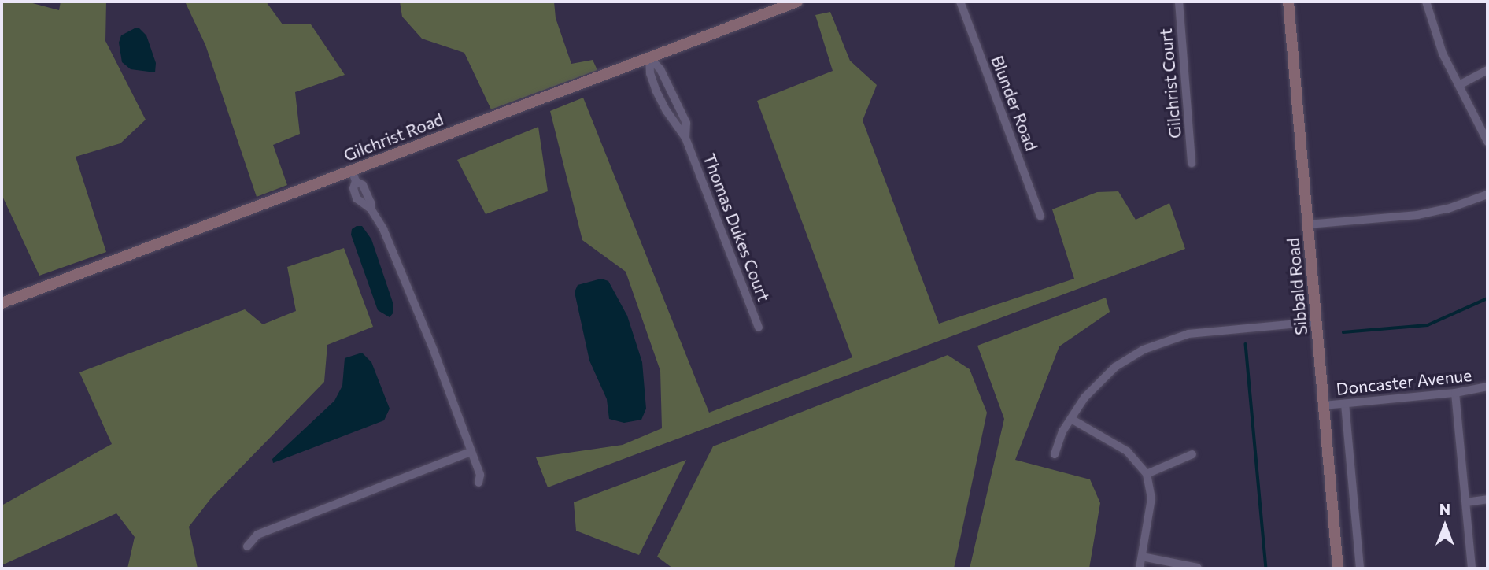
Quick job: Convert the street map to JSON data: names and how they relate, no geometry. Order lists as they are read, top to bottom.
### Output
{
  "streets": {
    "street": [
      "Gilchrist Court",
      "Blunder Road",
      "Gilchrist Road",
      "Thomas Dukes Court",
      "Sibbald Road",
      "Doncaster Avenue"
    ]
  },
  "crossings": [
    ["Gilchrist Road", "Thomas Dukes Court"],
    ["Sibbald Road", "Doncaster Avenue"]
  ],
  "north": "top"
}
